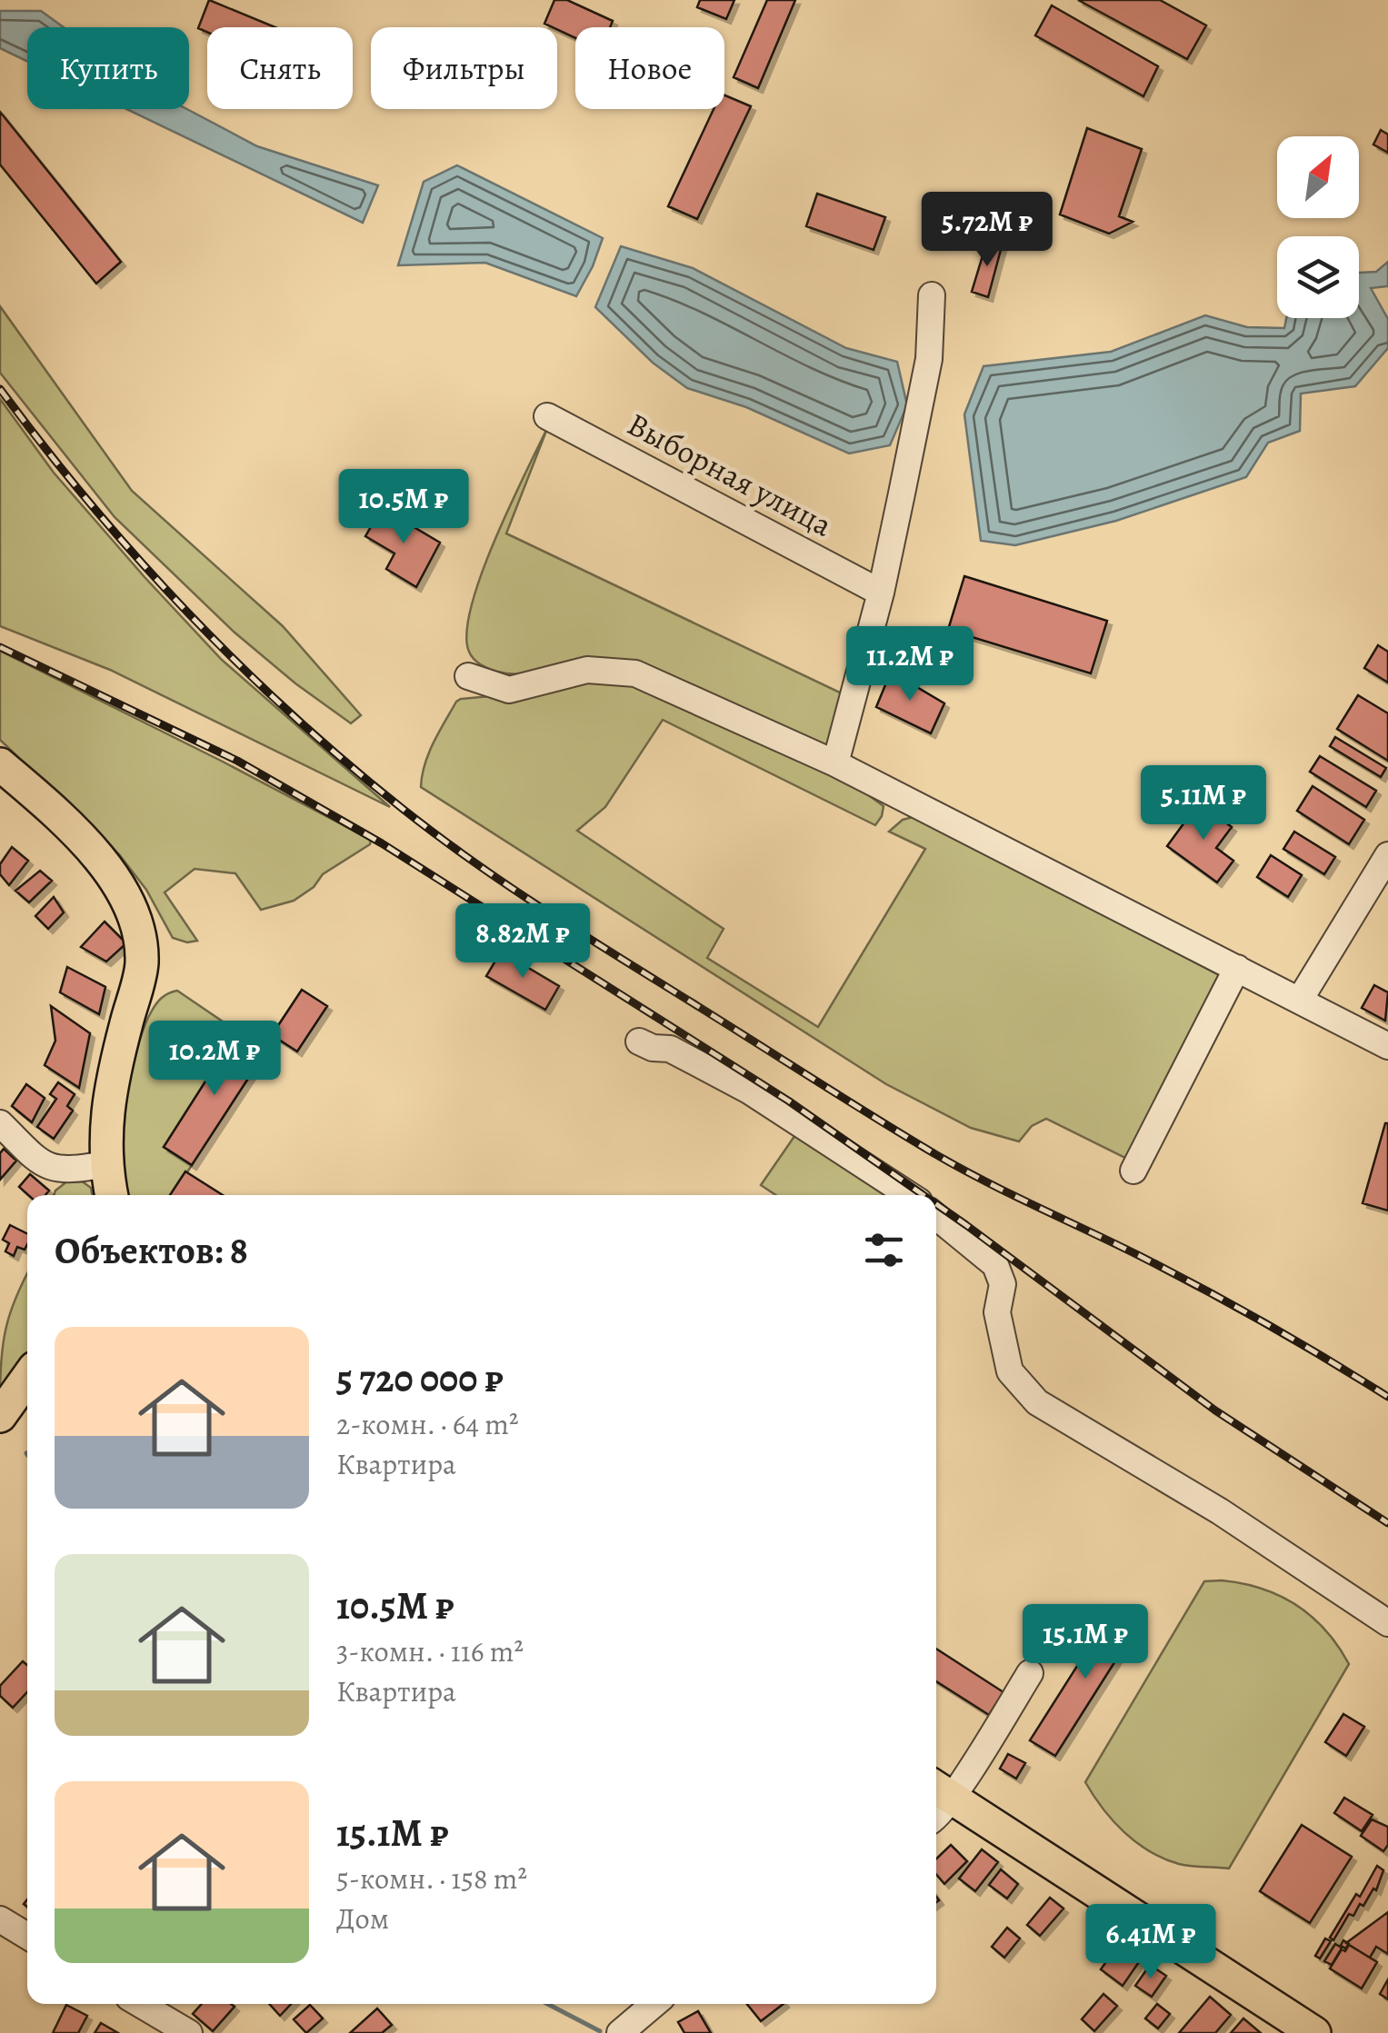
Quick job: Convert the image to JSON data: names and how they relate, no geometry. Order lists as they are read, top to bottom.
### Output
{
  "streets": {
    "street": ["Выборная улица"]
  },
  "north": "top right",
  "page": {
    "chip": [
      "Купить",
      "Снять",
      "Фильтры",
      "Новое"
    ],
    "price": [
      "5.72M ₽",
      "10.5M ₽",
      "11.2M ₽",
      "5.11M ₽",
      "8.82M ₽",
      "10.2M ₽",
      "15.1M ₽",
      "6.41M ₽"
    ],
    "heading": "Объектов: 8",
    "list": [
      {
        "name": "5 720 000 ₽",
        "note": "2-комн. · 64 m² · Квартира"
      },
      {
        "name": "10.5M ₽",
        "note": "3-комн. · 116 m² · Квартира"
      },
      {
        "name": "15.1M ₽",
        "note": "5-комн. · 158 m² · Дом"
      }
    ]
  }
}
